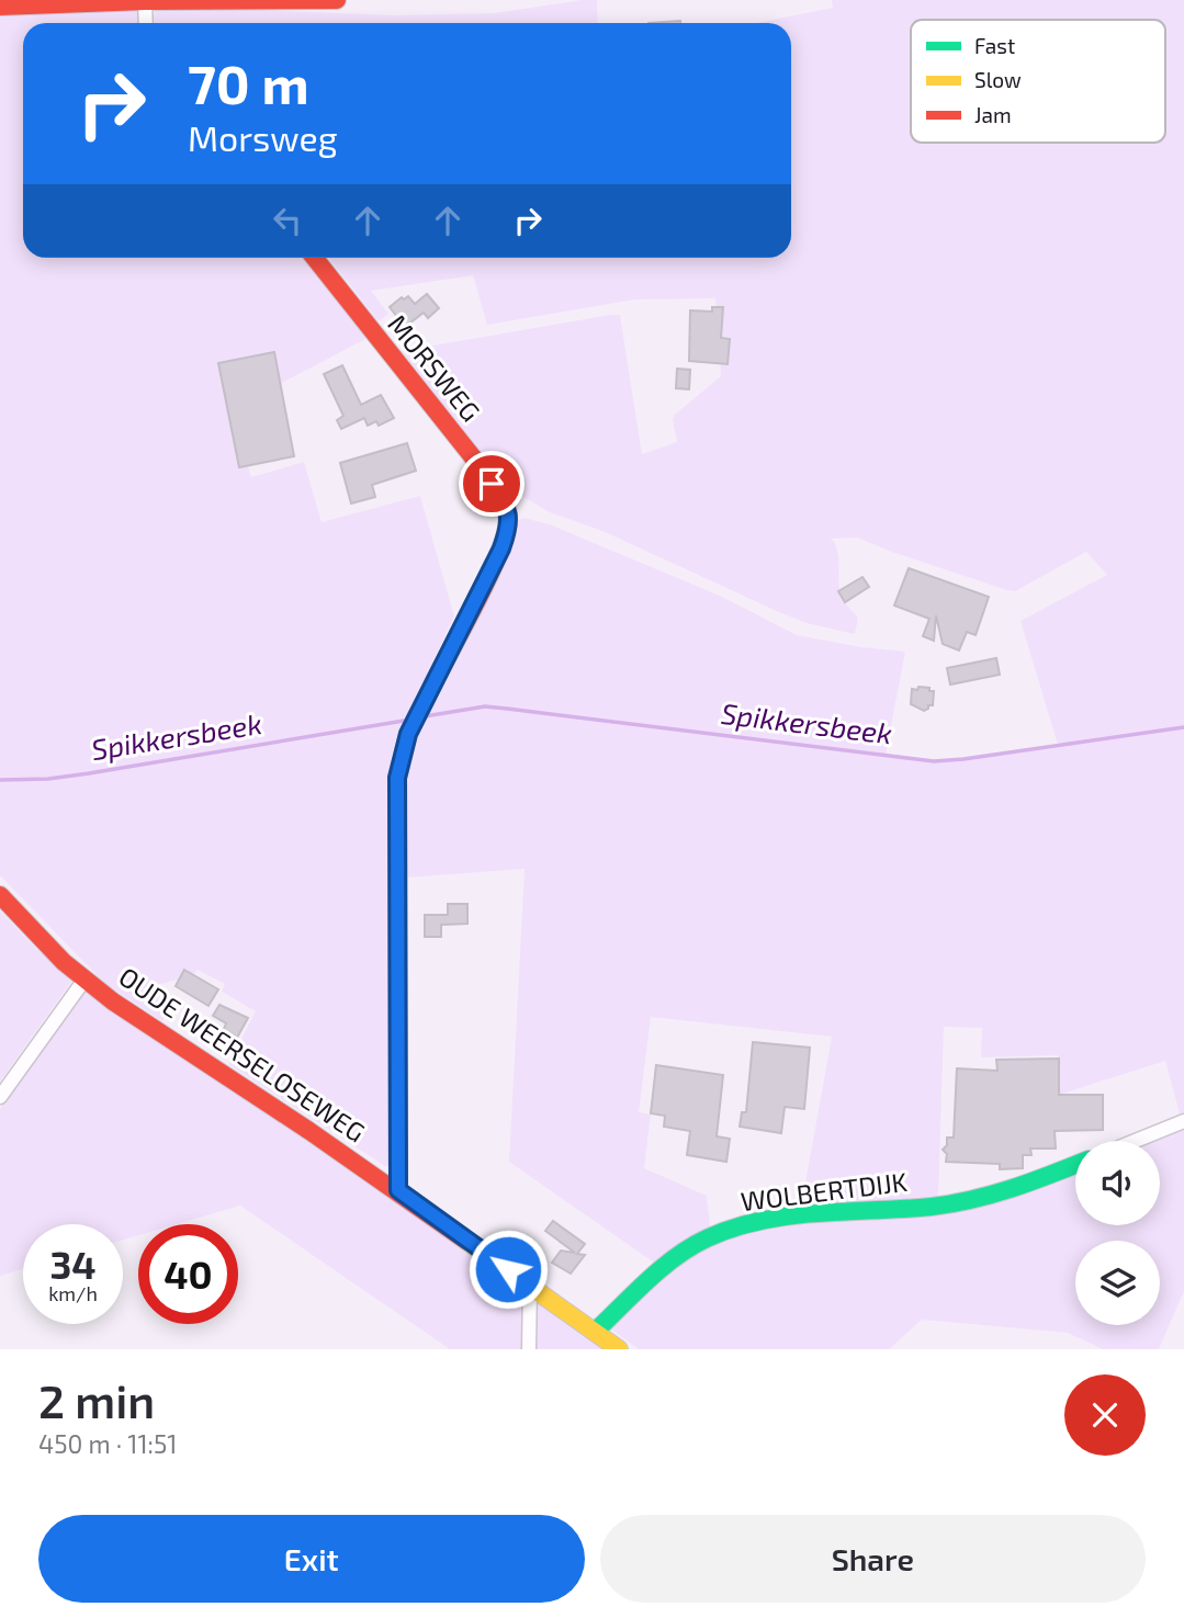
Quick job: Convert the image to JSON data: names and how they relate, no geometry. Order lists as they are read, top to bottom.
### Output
{
  "streets": {
    "street": ["MORSWEG", "OUDE WEERSELOSEWEG", "WOLBERTDIJK"]
  },
  "crossings": [
    ["MORSWEG", "OUDE WEERSELOSEWEG"],
    ["OUDE WEERSELOSEWEG", "WOLBERTDIJK"]
  ],
  "water": ["Spikkersbeek"],
  "legend": ["Fast", "Slow", "Jam"],
  "page": {
    "turn": ["70 m", "Morsweg"],
    "speed": "34 km/h",
    "limit": "40",
    "heading": ["2 min", "450 m · 11:51"],
    "buttons": ["Exit", "Share"]
  }
}
